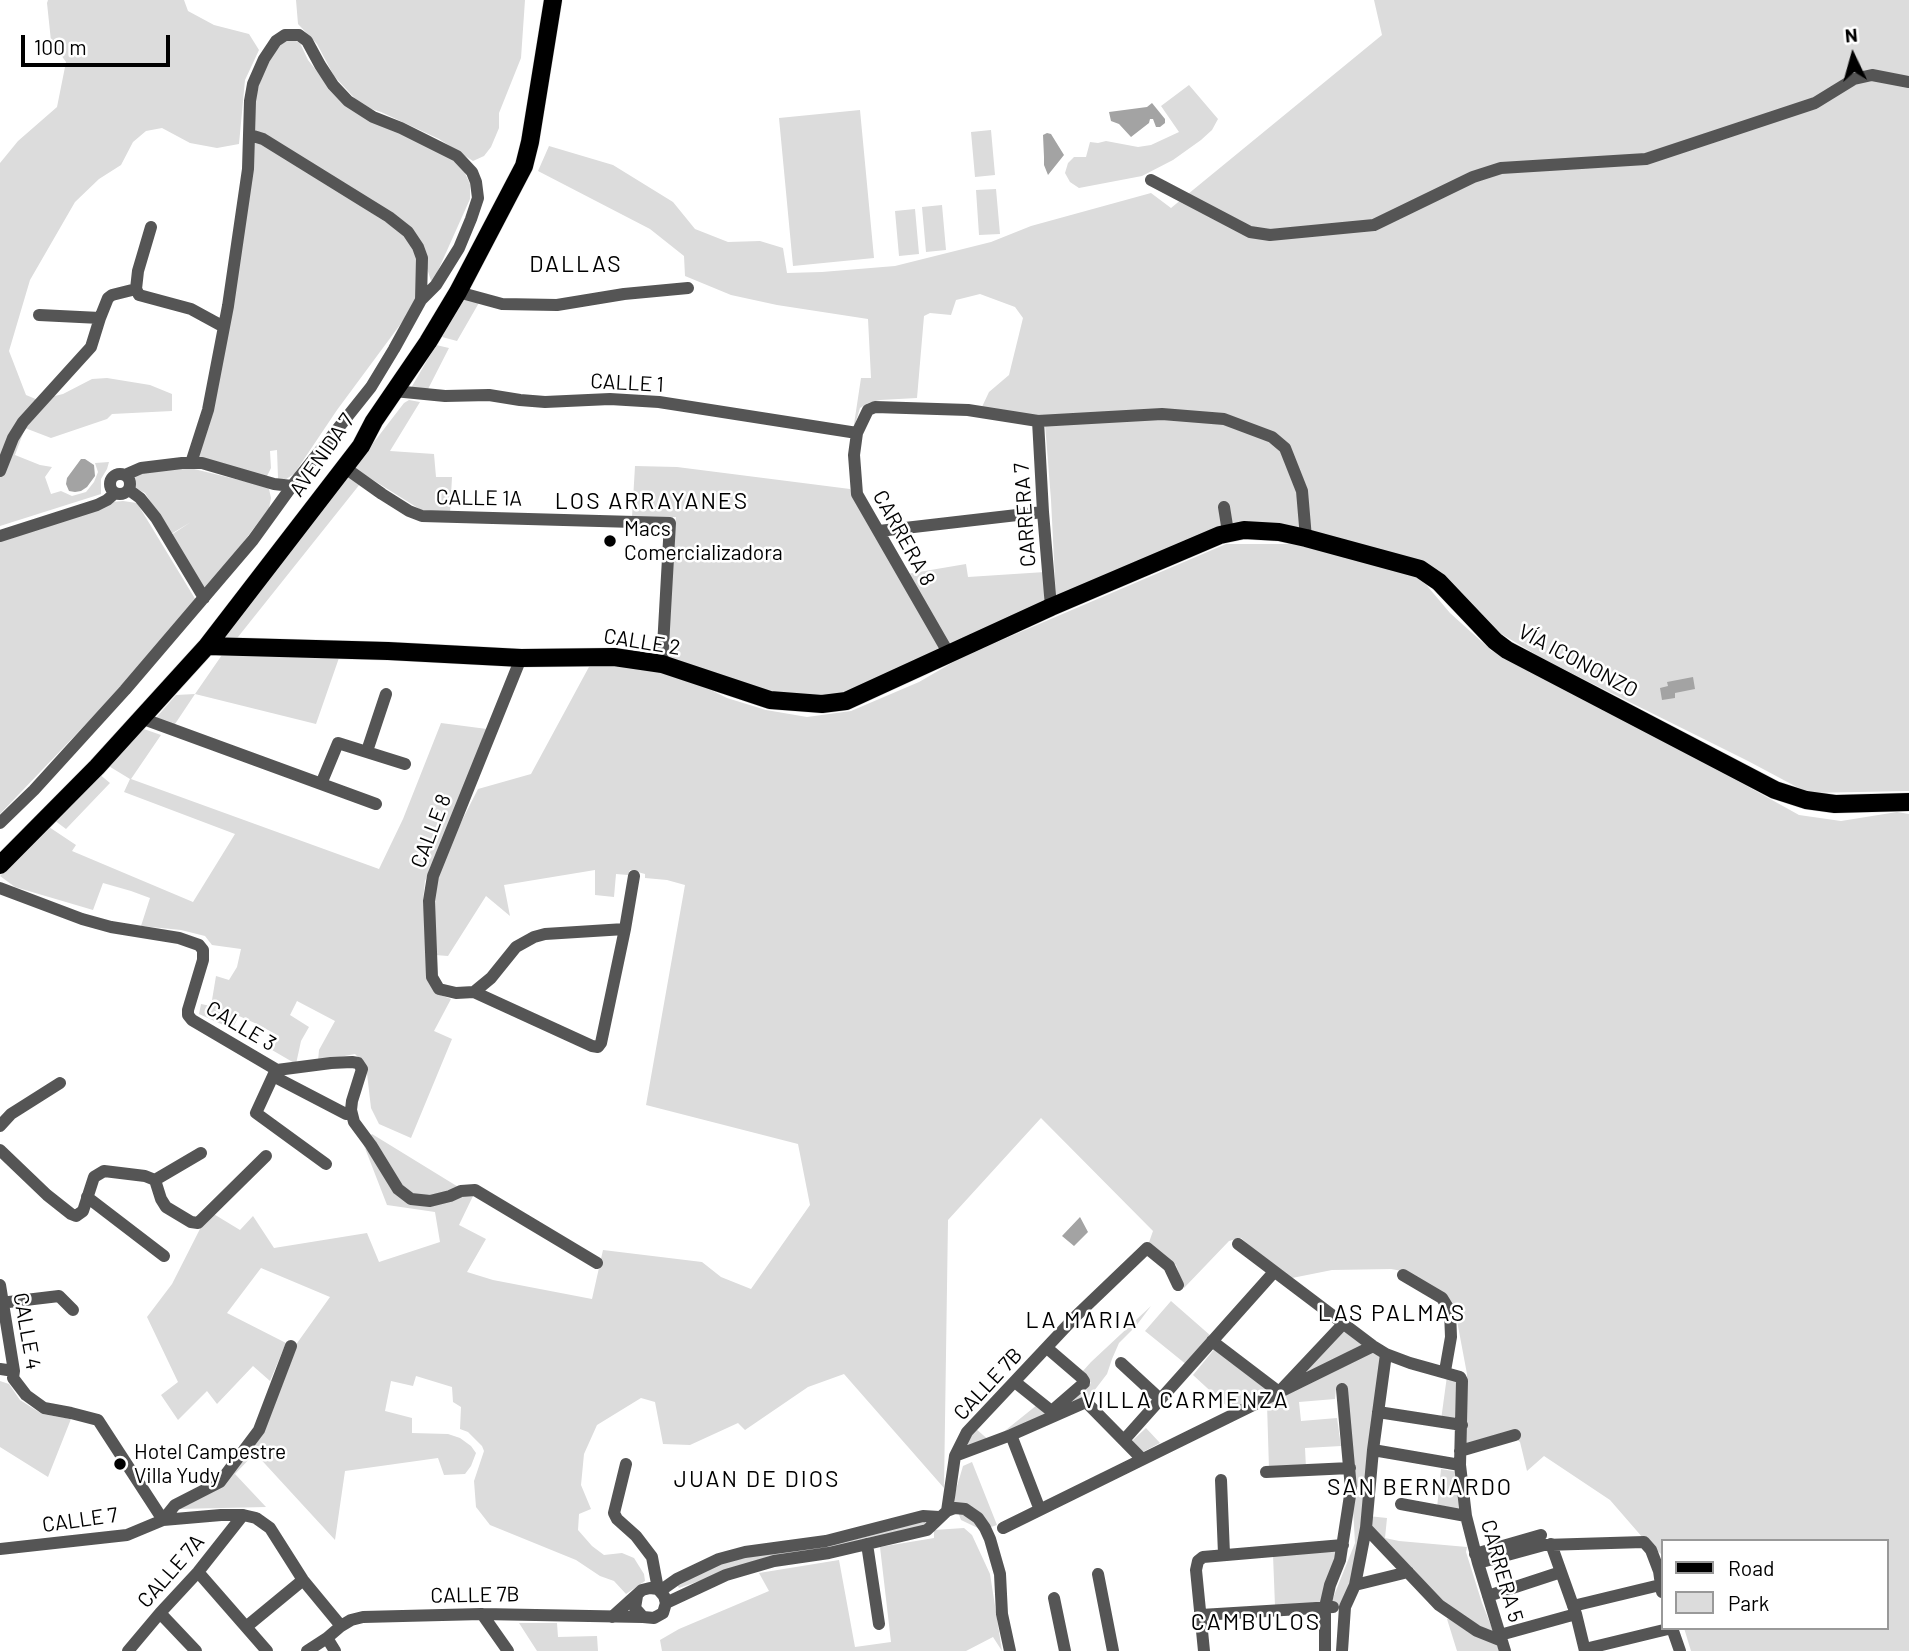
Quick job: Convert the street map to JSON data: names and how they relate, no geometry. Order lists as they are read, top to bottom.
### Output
{
  "streets": {
    "main road": ["AVENIDA 7", "CALLE 2", "VÍA ICONONZO"],
    "street": [
      "CALLE 1",
      "CALLE 1A",
      "CARRERA 7",
      "CARRERA 8",
      "CALLE 8",
      "CALLE 3",
      "CALLE 4",
      "CALLE 7B",
      "CALLE 7",
      "CALLE 7A",
      "CARRERA 5"
    ]
  },
  "crossings": [
    ["CALLE 1", "AVENIDA 7"],
    ["CALLE 1", "CARRERA 8"],
    ["AVENIDA 7", "CALLE 1A"],
    ["AVENIDA 7", "CALLE 2"],
    ["CALLE 1A", "CALLE 2"],
    ["CARRERA 7", "CALLE 2"],
    ["CARRERA 7", "VÍA ICONONZO"],
    ["CARRERA 8", "CALLE 2"],
    ["CALLE 2", "VÍA ICONONZO"],
    ["CALLE 2", "CALLE 8"],
    ["CALLE 4", "CALLE 7"]
  ],
  "districts": [
    "DALLAS",
    "LOS ARRAYANES",
    "LAS PALMAS",
    "LA MARIA",
    "VILLA CARMENZA",
    "JUAN DE DIOS",
    "SAN BERNARDO",
    "CAMBULOS"
  ],
  "places": ["Macs Comercializadora", "Hotel Campestre Villa Yudy"],
  "legend": ["Road", "Park"],
  "scale_bar": "100 m",
  "north": "top"
}
